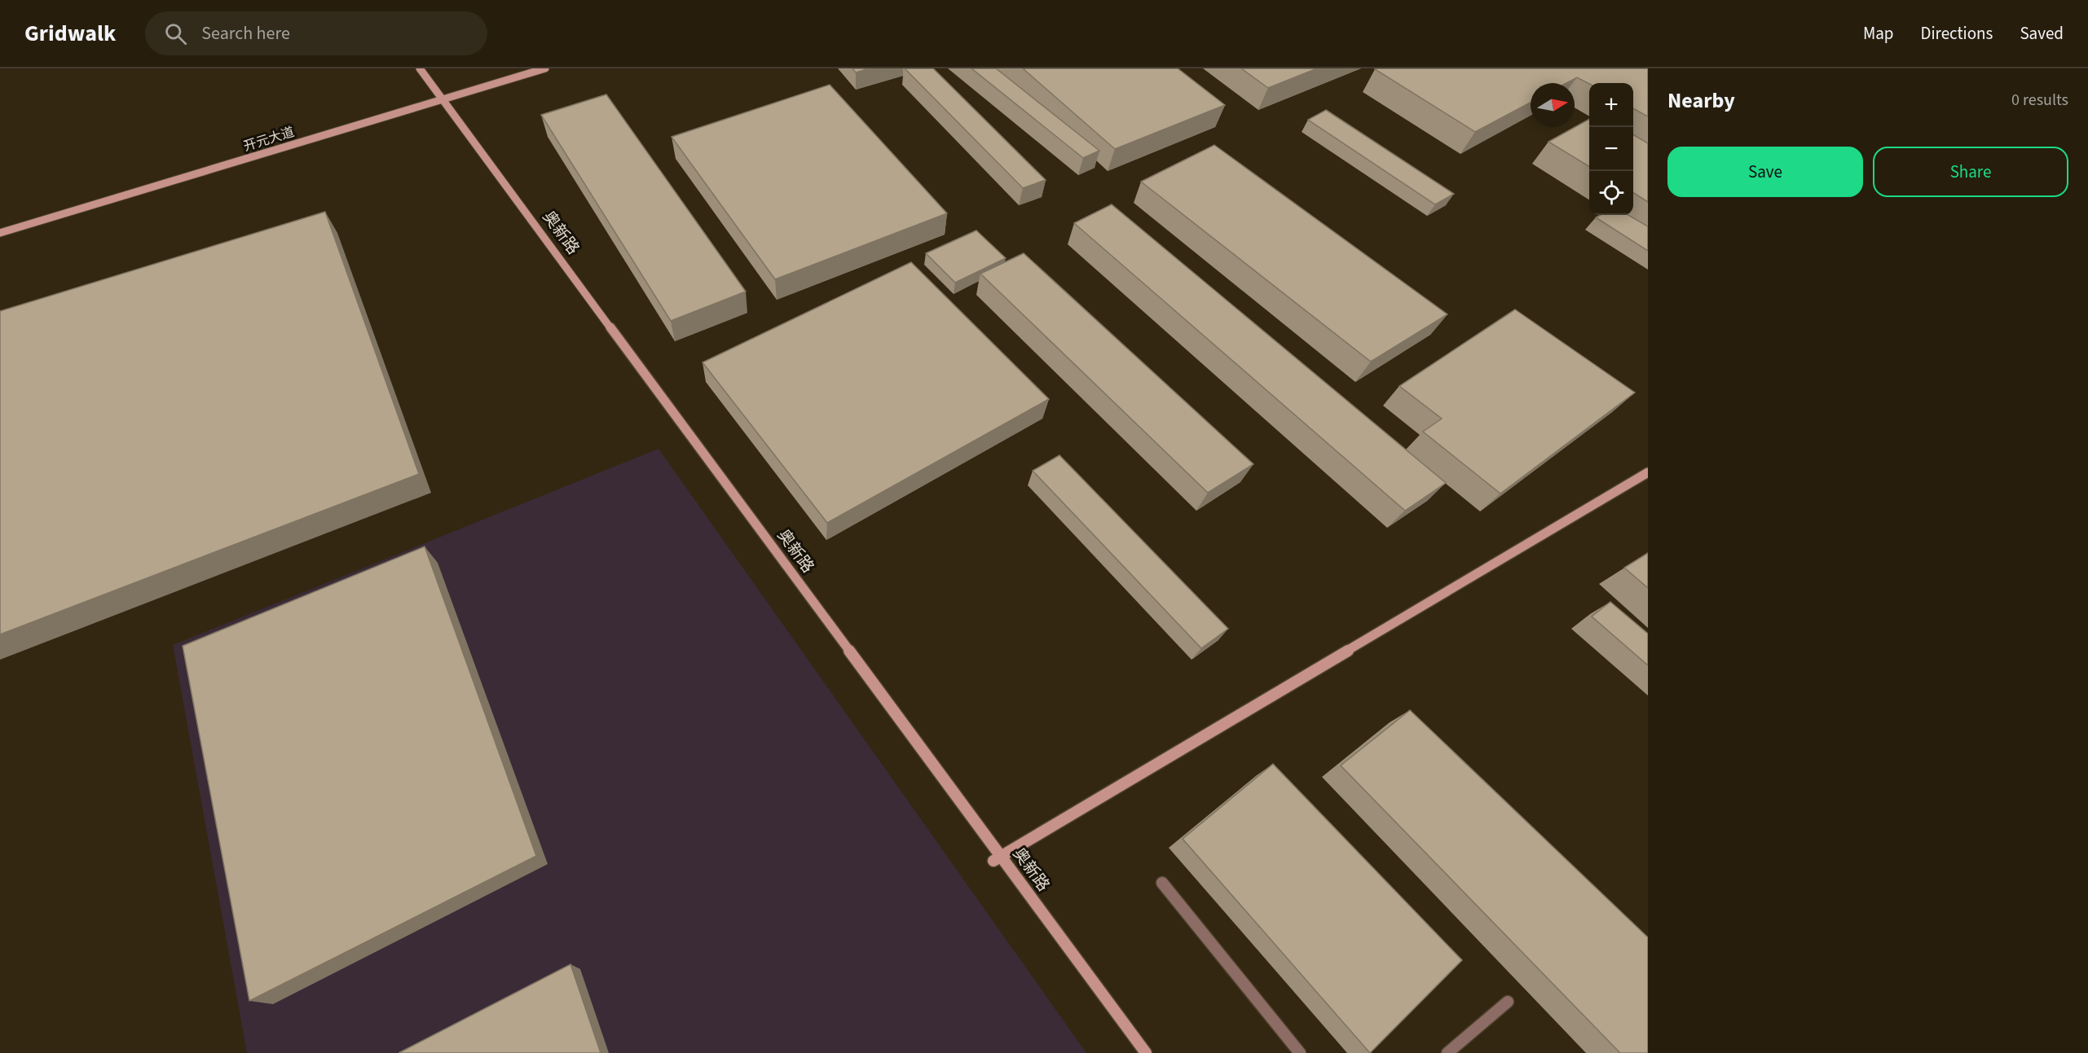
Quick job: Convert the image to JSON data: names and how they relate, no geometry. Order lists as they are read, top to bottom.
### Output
{
  "streets": {
    "street": ["开元大道", "奥新路"]
  },
  "north": "right",
  "page": {
    "header": "Gridwalk",
    "search": "Search here",
    "nav": ["Map", "Directions", "Saved"],
    "heading": ["Nearby", "0 results"],
    "map_buttons": ["+", "−"],
    "buttons": ["Save", "Share"]
  }
}
